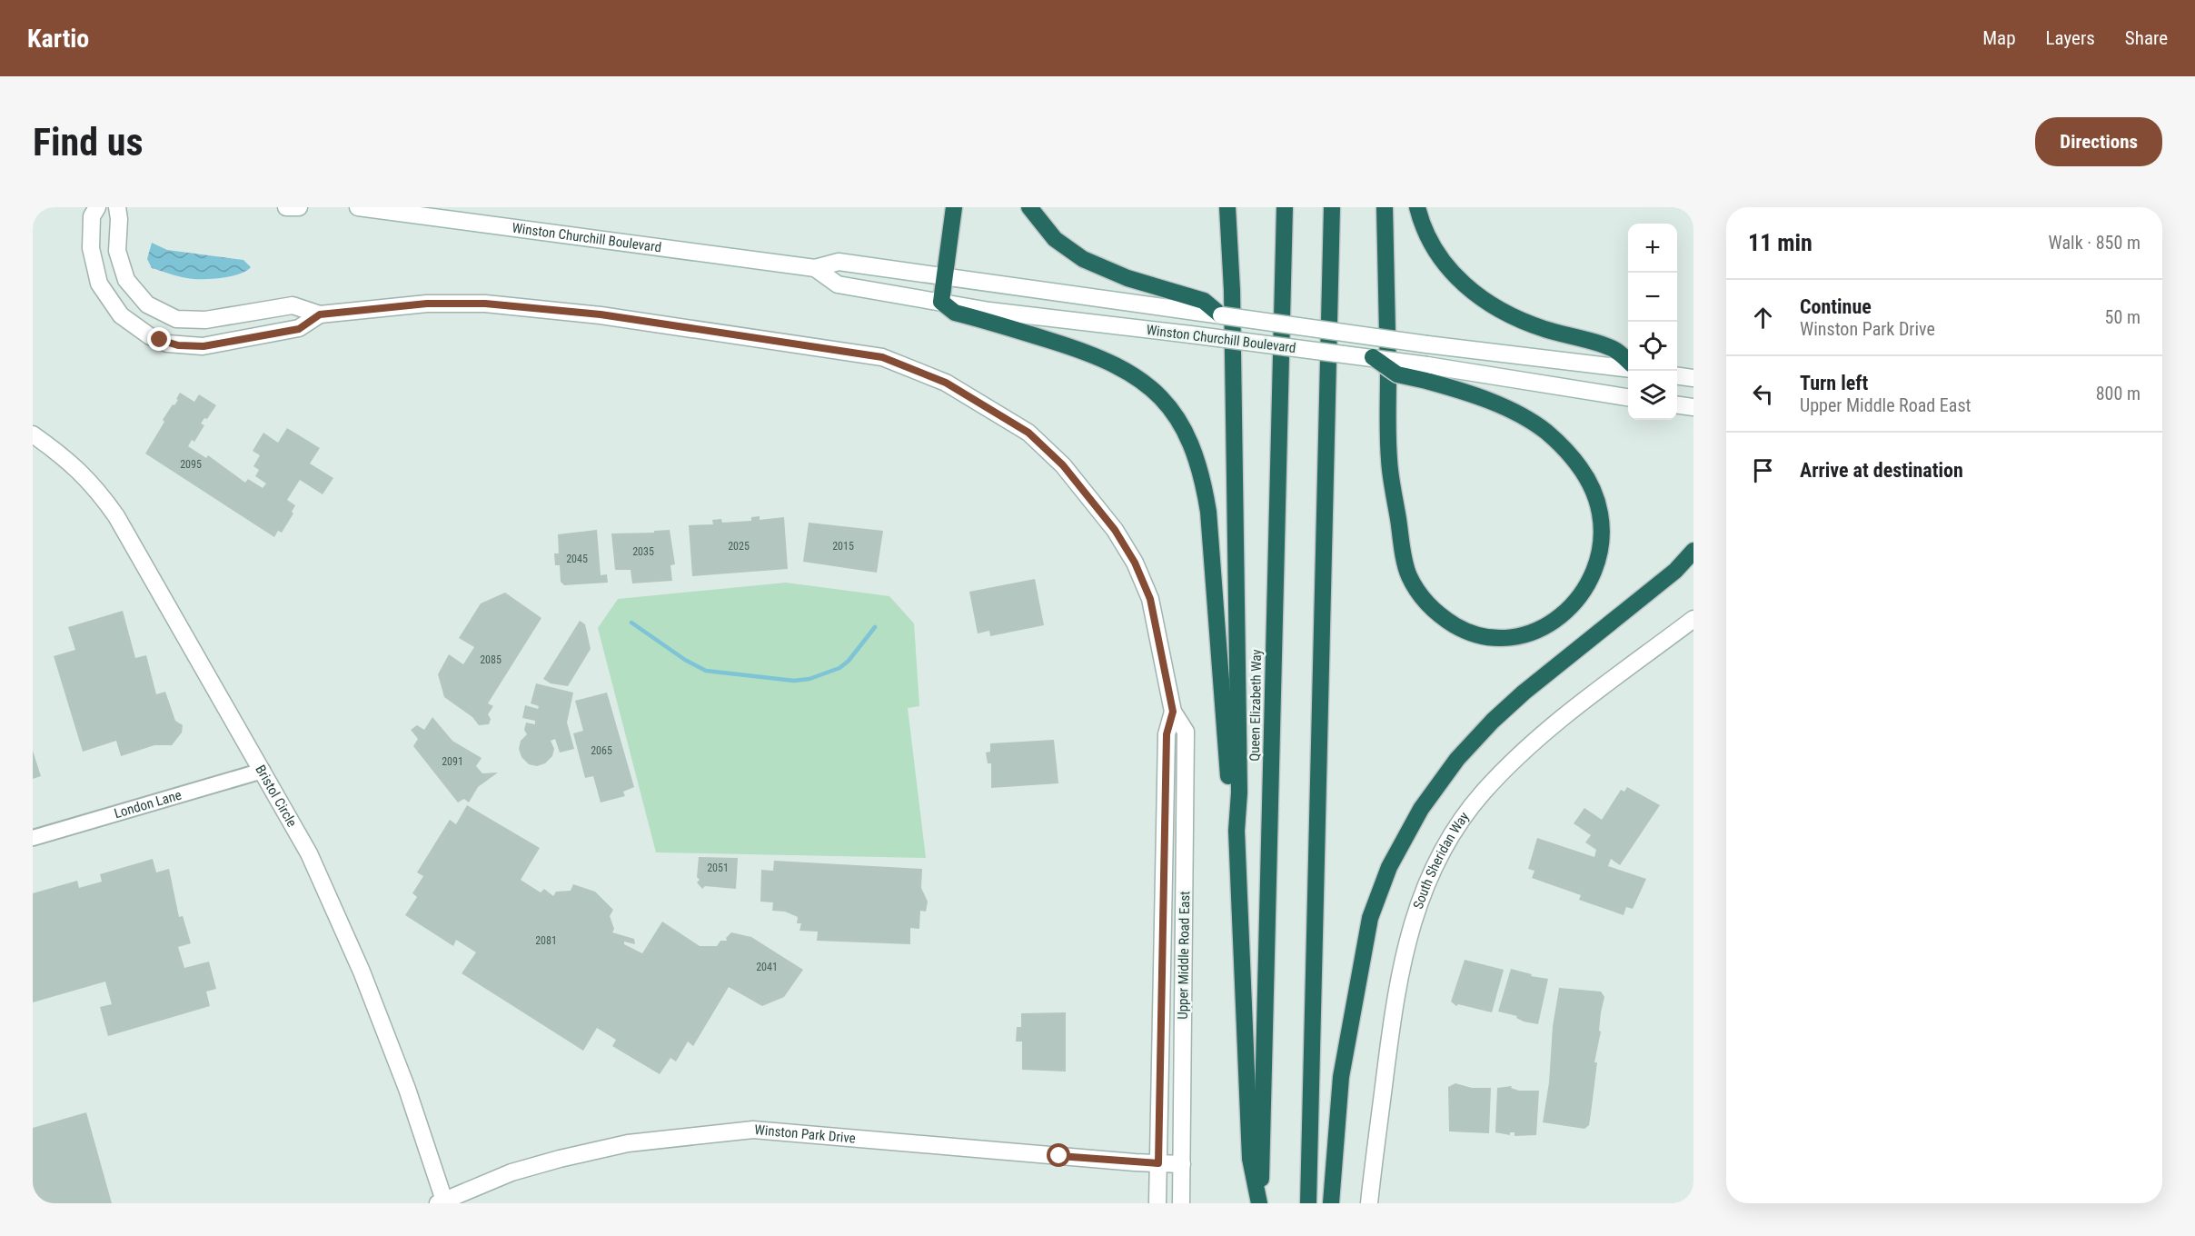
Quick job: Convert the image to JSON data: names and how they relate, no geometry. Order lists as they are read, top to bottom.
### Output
{
  "streets": {
    "highway": ["Queen Elizabeth Way"],
    "street": [
      "Winston Churchill Boulevard",
      "Bristol Circle",
      "London Lane",
      "South Sheridan Way",
      "Upper Middle Road East",
      "Winston Park Drive"
    ]
  },
  "crossings": [
    ["Bristol Circle", "London Lane"],
    ["Bristol Circle", "Winston Park Drive"],
    ["Upper Middle Road East", "Winston Park Drive"]
  ],
  "house_numbers": [
    "2095",
    "2025",
    "2015",
    "2035",
    "2045",
    "2085",
    "2065",
    "2091",
    "2051",
    "2081",
    "2041"
  ],
  "page": {
    "header": "Kartio",
    "nav": ["Map", "Layers", "Share"],
    "buttons": "Directions",
    "title": "Find us",
    "heading": ["11 min", "Walk · 850 m"],
    "map_buttons": ["+", "−"],
    "list": [
      ["Continue", "Winston Park Drive", "50 m"],
      ["Turn left", "Upper Middle Road East", "800 m"],
      "Arrive at destination"
    ]
  }
}
